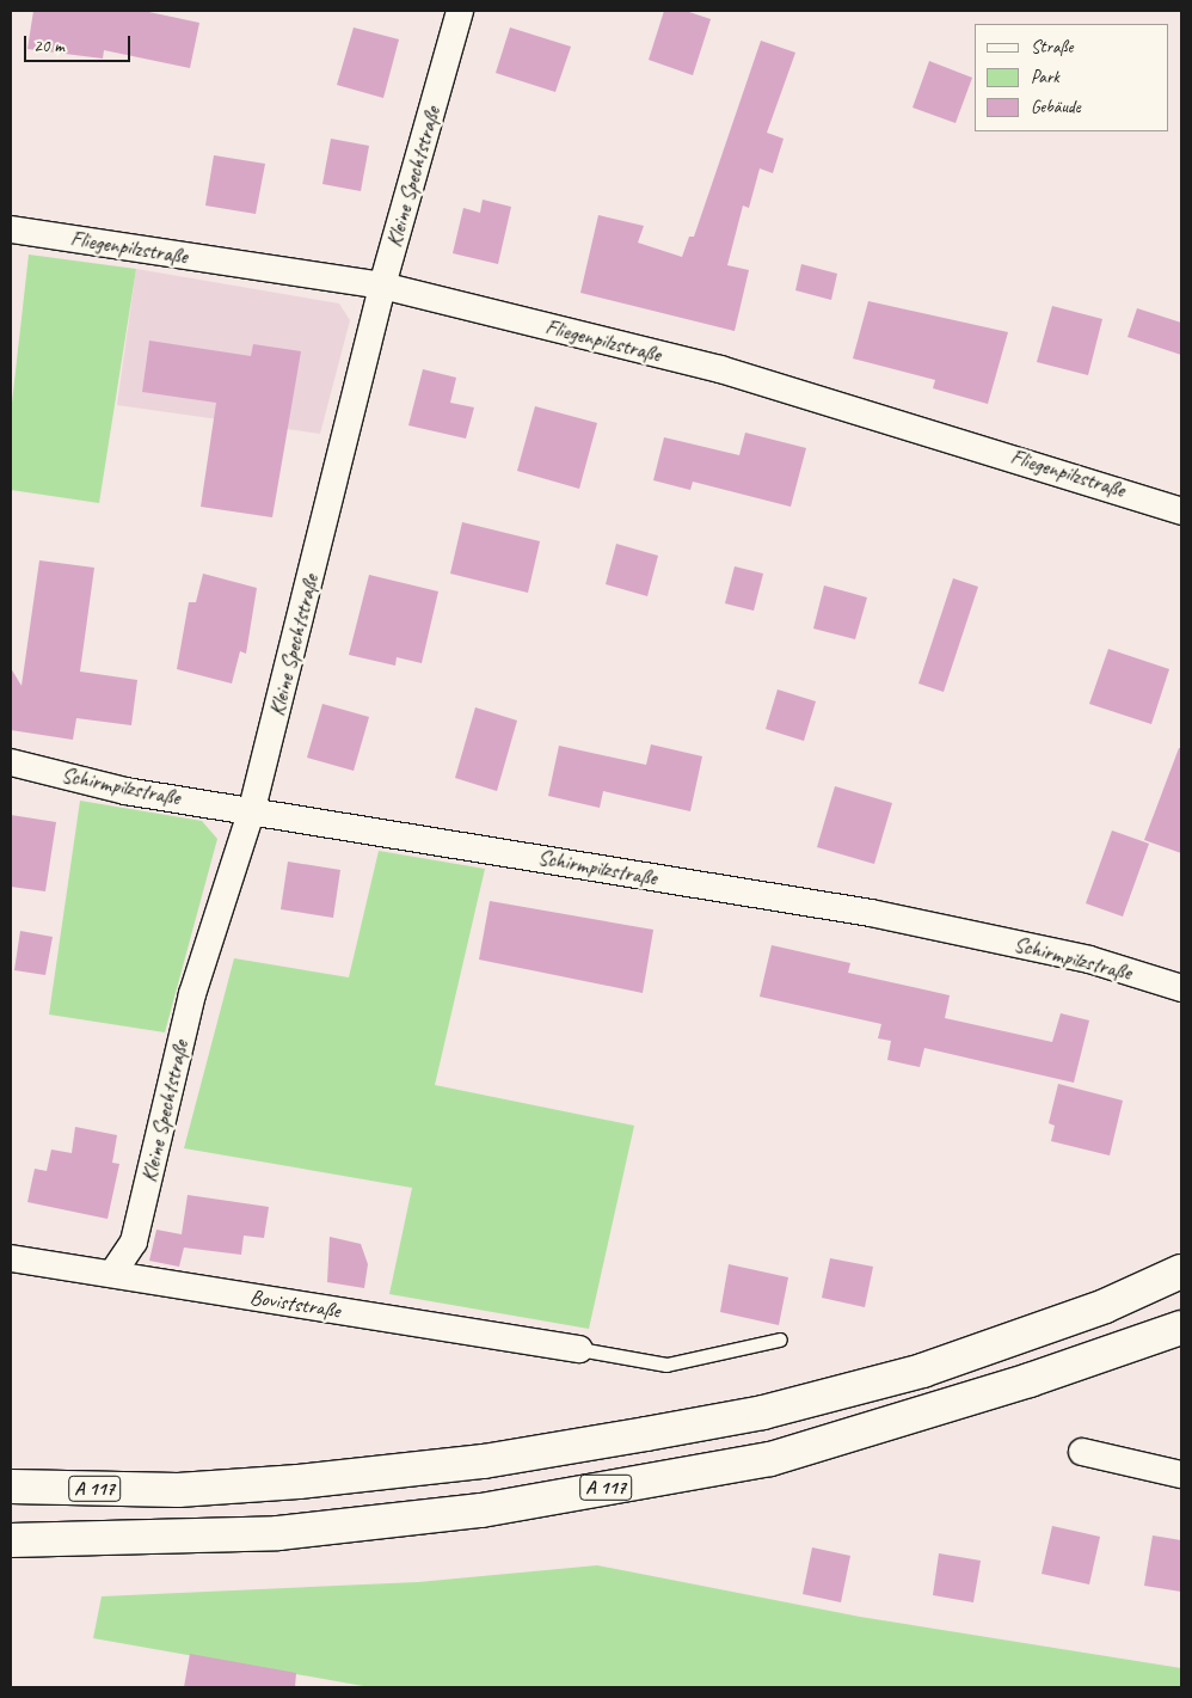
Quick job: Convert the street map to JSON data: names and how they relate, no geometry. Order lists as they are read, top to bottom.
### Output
{
  "streets": {
    "highway": ["A 117"],
    "street": [
      "Kleine Spechtstraße",
      "Fliegenpilzstraße",
      "Schirmpilzstraße",
      "Boviststraße"
    ]
  },
  "crossings": [
    ["Kleine Spechtstraße", "Fliegenpilzstraße"],
    ["Kleine Spechtstraße", "Schirmpilzstraße"],
    ["Kleine Spechtstraße", "Boviststraße"]
  ],
  "legend": ["Straße", "Park", "Gebäude"],
  "scale_bar": "20 m"
}
